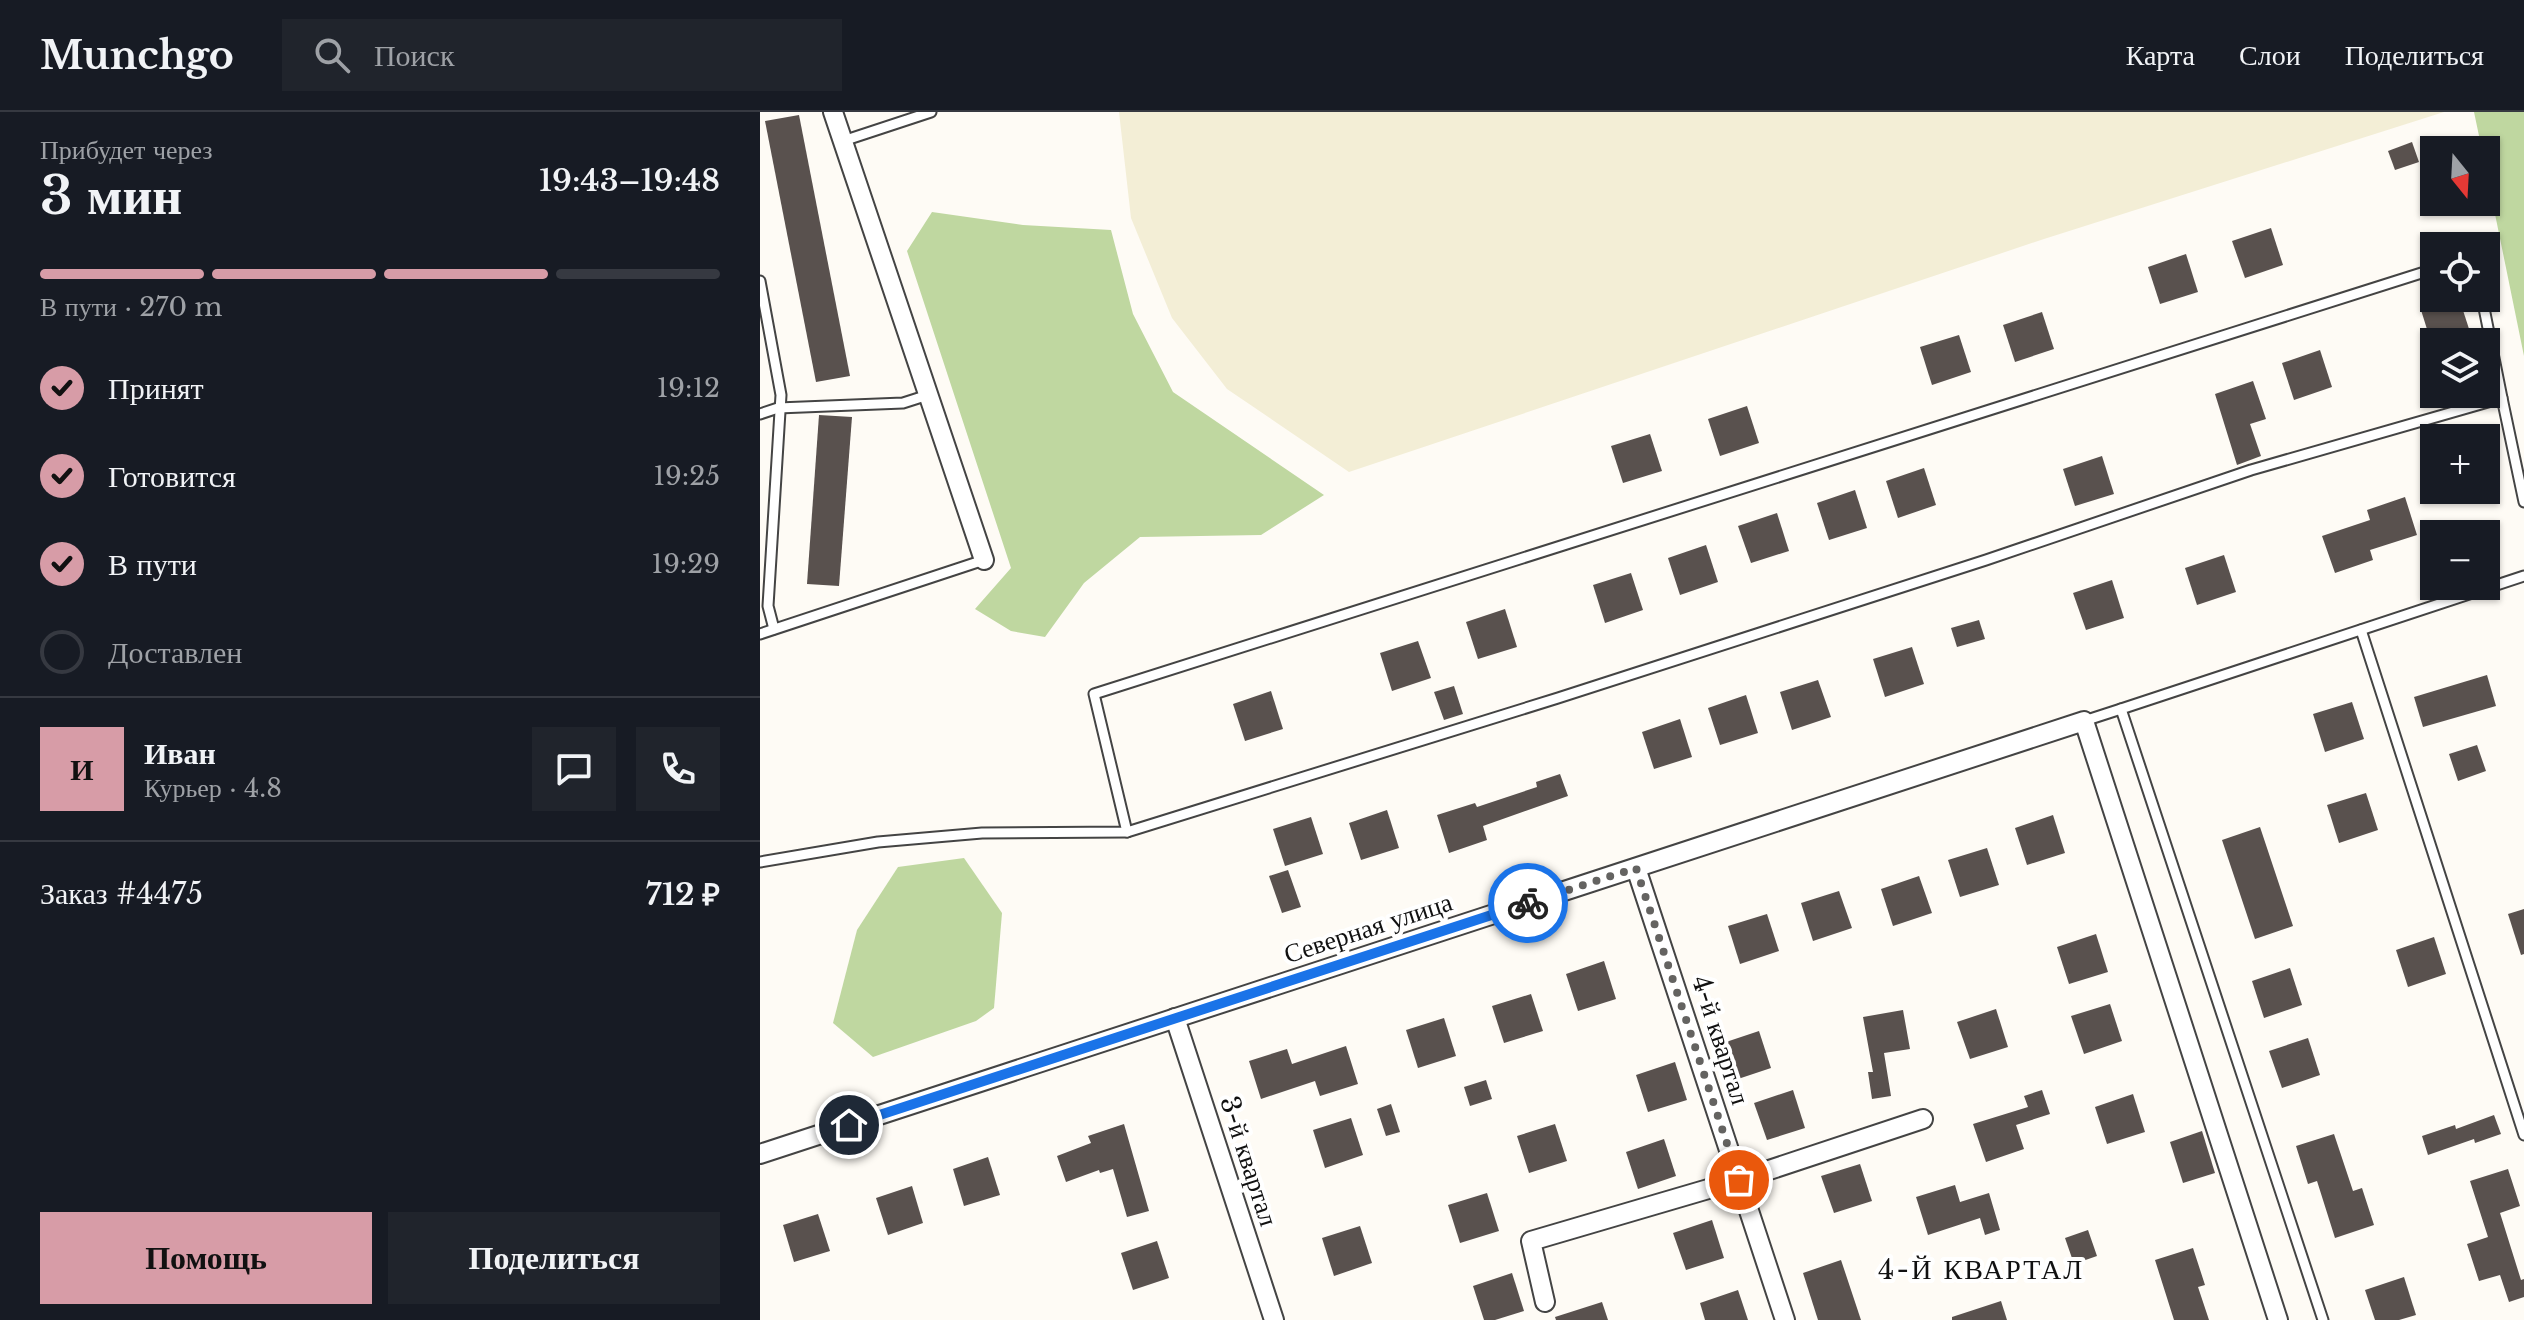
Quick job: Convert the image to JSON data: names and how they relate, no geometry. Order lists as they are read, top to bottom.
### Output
{
  "streets": {
    "street": ["Северная улица", "4-й квартал", "3-й квартал"]
  },
  "crossings": [
    ["Северная улица", "4-й квартал"],
    ["Северная улица", "3-й квартал"]
  ],
  "districts": ["4-Й КВАРТАЛ"],
  "north": "bottom",
  "page": {
    "header": "Munchgo",
    "search": "Поиск",
    "nav": ["Карта", "Слои", "Поделиться"],
    "heading": ["3 мин", "Прибудет через", "19:43–19:48"],
    "panel": [
      "Иван",
      "Курьер · 4.8",
      "Заказ #4475",
      "712 ₽"
    ],
    "map_buttons": ["+", "−"],
    "bar": "В пути · 270 m",
    "list": [
      ["Принят", "19:12"],
      ["Готовится", "19:25"],
      ["В пути", "19:29"],
      "Доставлен"
    ],
    "round": "И",
    "buttons": ["Помощь", "Поделиться"]
  }
}
